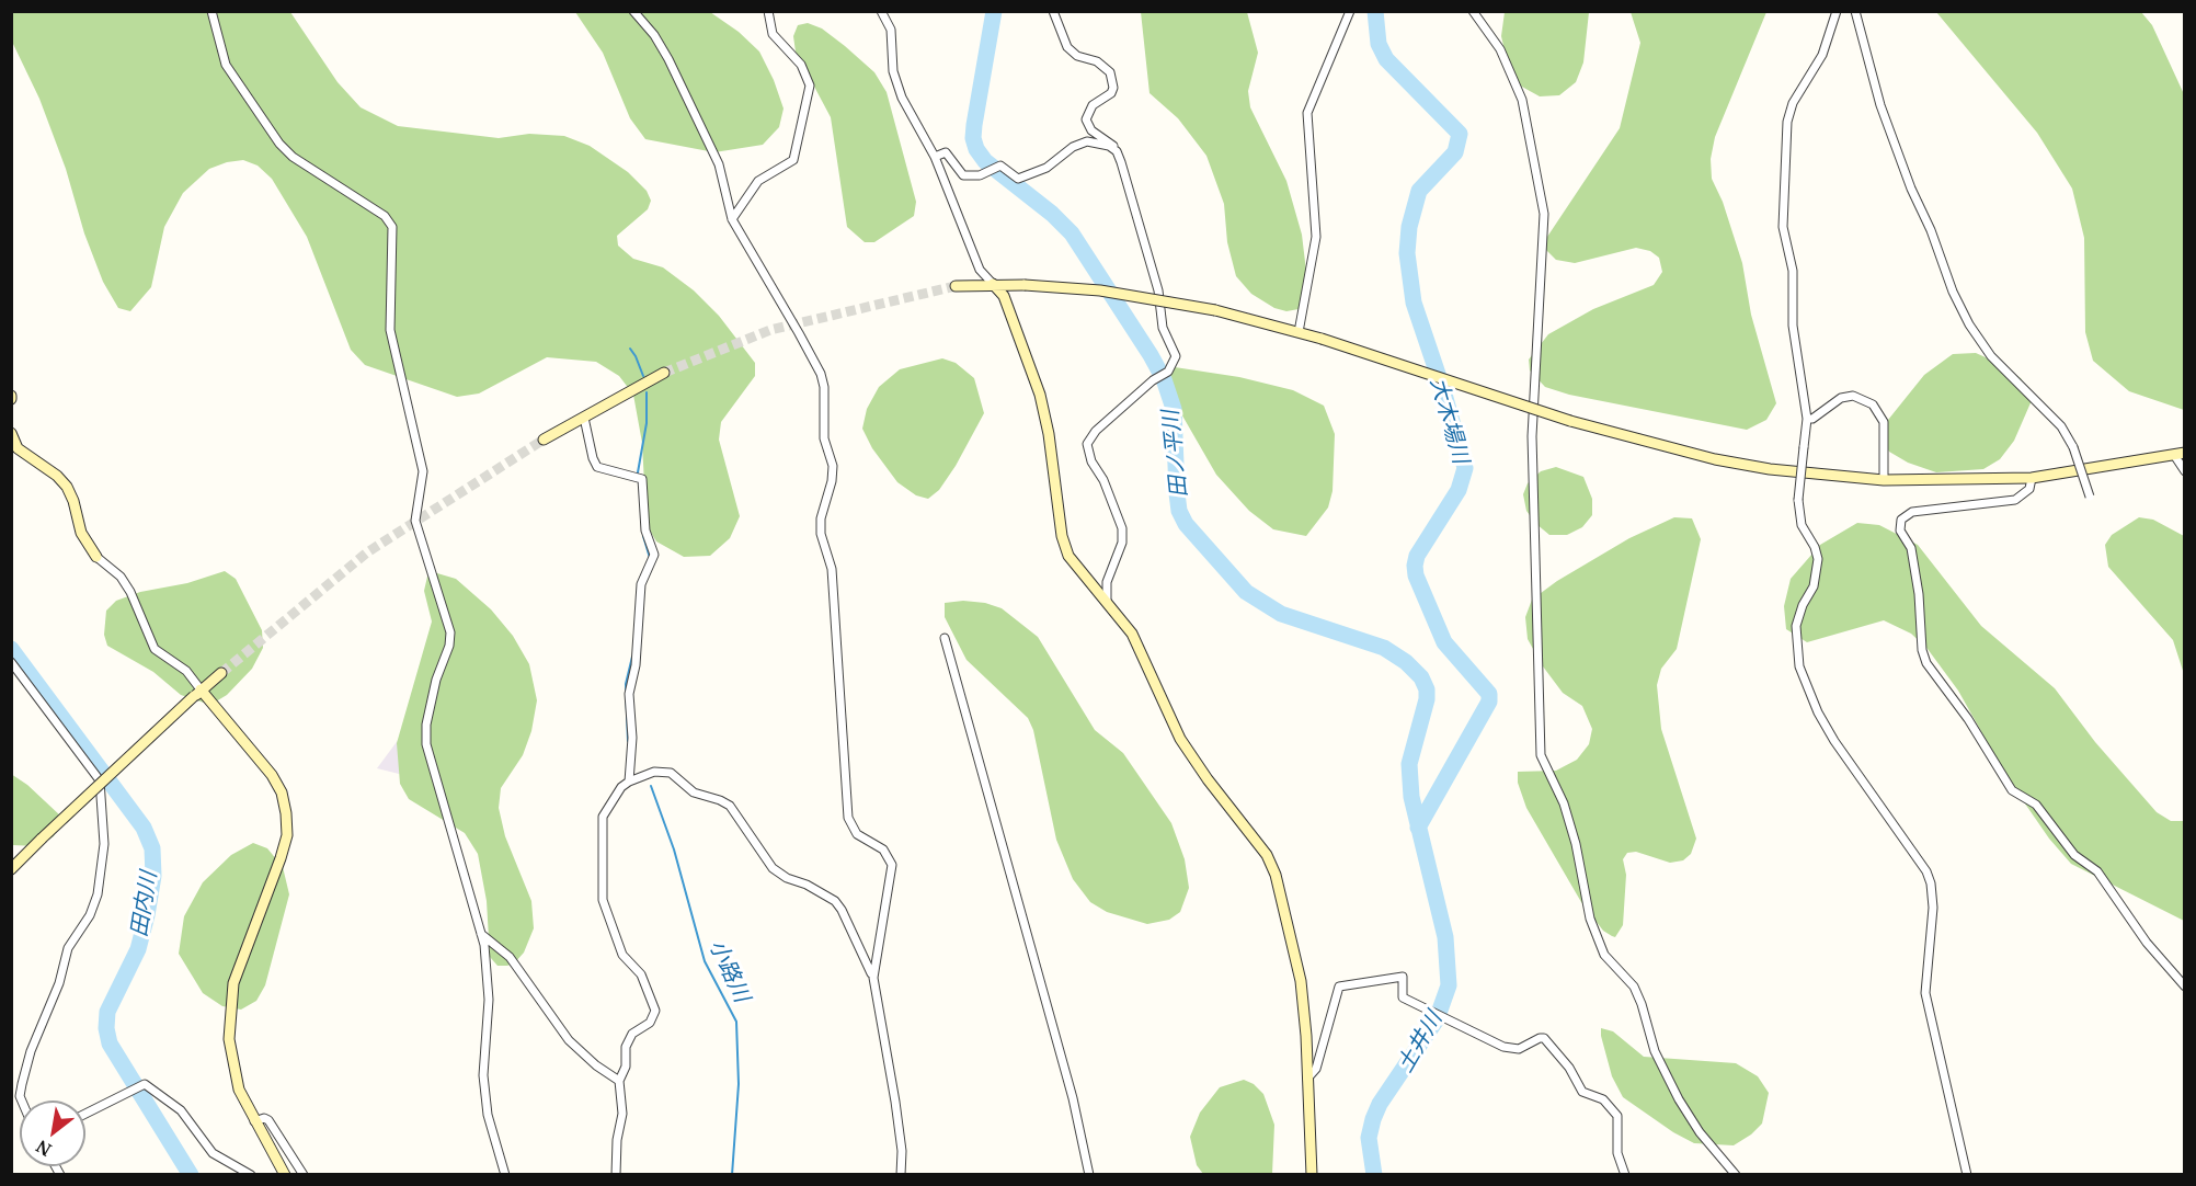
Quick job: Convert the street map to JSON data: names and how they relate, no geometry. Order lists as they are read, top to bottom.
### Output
{
  "water": [
    "大木場川",
    "田ノ平川",
    "田内川",
    "小路川",
    "土井川"
  ],
  "north": "bottom left"
}
